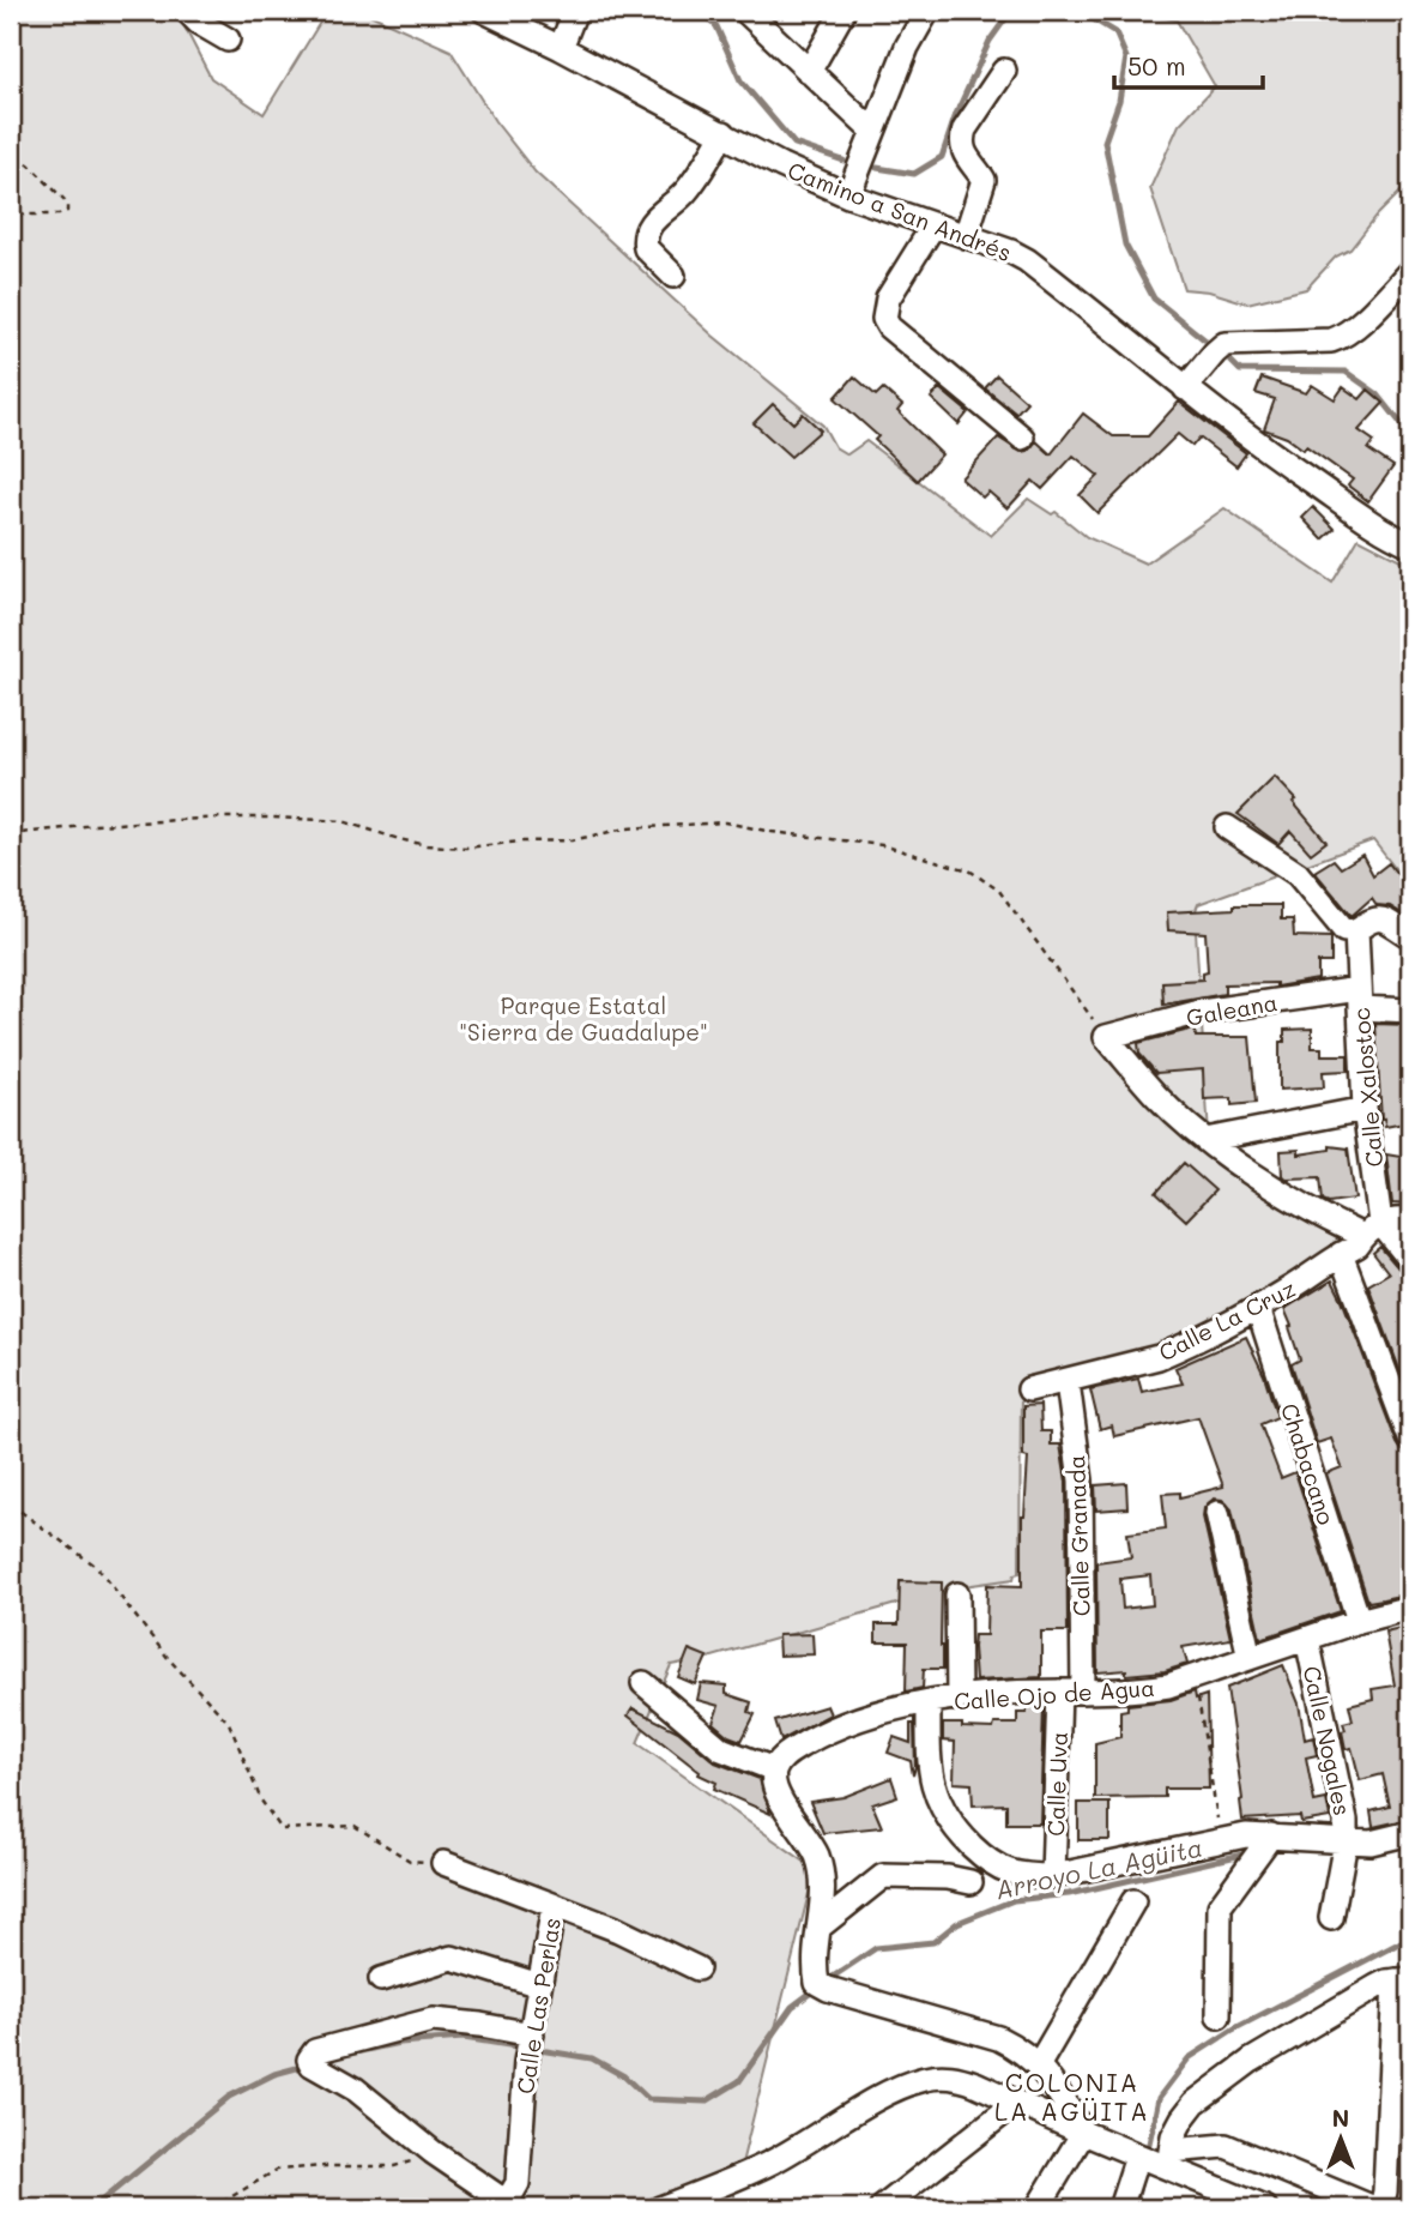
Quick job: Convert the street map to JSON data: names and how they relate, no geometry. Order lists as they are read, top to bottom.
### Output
{
  "streets": {
    "street": [
      "Camino a San Andrés",
      "Galeana",
      "Calle Xalostoc",
      "Calle La Cruz",
      "Chabacano",
      "Calle Granada",
      "Calle Ojo de Agua",
      "Calle Nogales",
      "Calle Uva",
      "Calle Las Perlas"
    ]
  },
  "crossings": [
    ["Galeana", "Calle Xalostoc"],
    ["Calle Xalostoc", "Calle La Cruz"],
    ["Calle La Cruz", "Chabacano"],
    ["Calle La Cruz", "Calle Granada"],
    ["Chabacano", "Calle Ojo de Agua"],
    ["Calle Granada", "Calle Ojo de Agua"],
    ["Calle Granada", "Calle Uva"],
    ["Calle Ojo de Agua", "Calle Nogales"],
    ["Calle Ojo de Agua", "Calle Uva"]
  ],
  "districts": ["COLONIA LA AGÜITA"],
  "water": ["Arroyo La Agüita"],
  "parks": ["Parque Estatal \"Sierra de Guadalupe\""],
  "scale_bar": "50 m",
  "north": "top"
}
